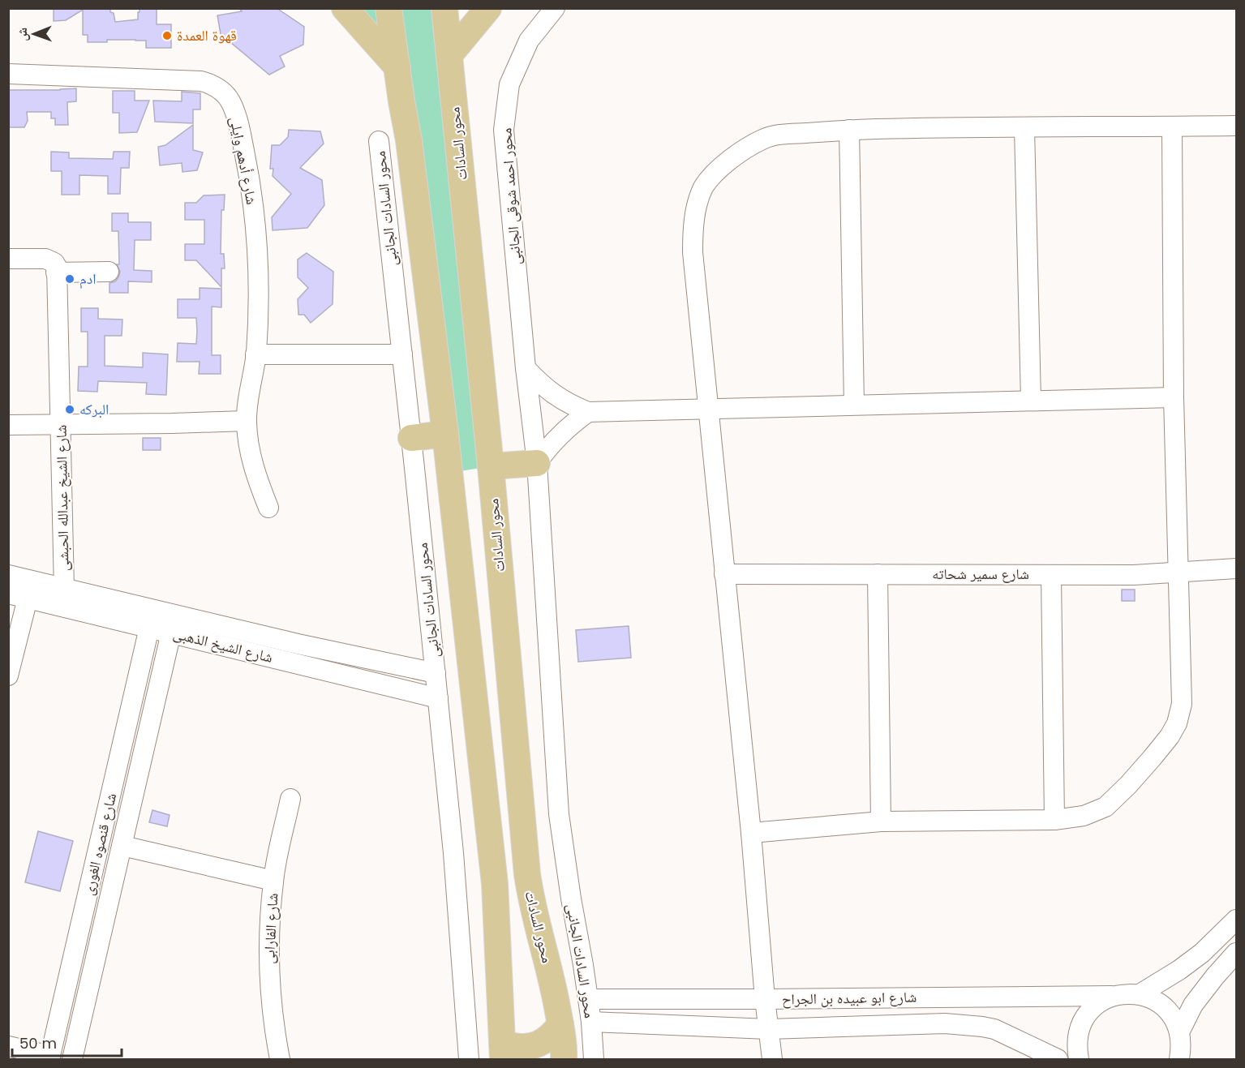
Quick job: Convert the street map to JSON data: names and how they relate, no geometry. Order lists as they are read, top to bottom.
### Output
{
  "streets": {
    "main road": ["محور السادات"],
    "street": [
      "شارع أدهم وايلى",
      "محور احمد شوقى الجانبى",
      "محور السادات الجانبى",
      "شارع الشيخ عبدالله الحبشى",
      "شارع سمير شحاته",
      "شارع الشيخ الذهبى",
      "شارع قنصوه الغورى",
      "شارع الفارابى",
      "شارع ابو عبيده بن الجراح"
    ]
  },
  "crossings": [
    ["محور احمد شوقى الجانبى", "محور السادات الجانبى"],
    ["محور السادات الجانبى", "شارع الشيخ الذهبى"],
    ["محور السادات الجانبى", "شارع ابو عبيده بن الجراح"],
    ["شارع الشيخ عبدالله الحبشى", "شارع الشيخ الذهبى"],
    ["شارع الشيخ الذهبى", "شارع قنصوه الغورى"]
  ],
  "places": ["قهوة العمدة", "ادم", "البركه"],
  "scale_bar": "50 m",
  "north": "left"
}
